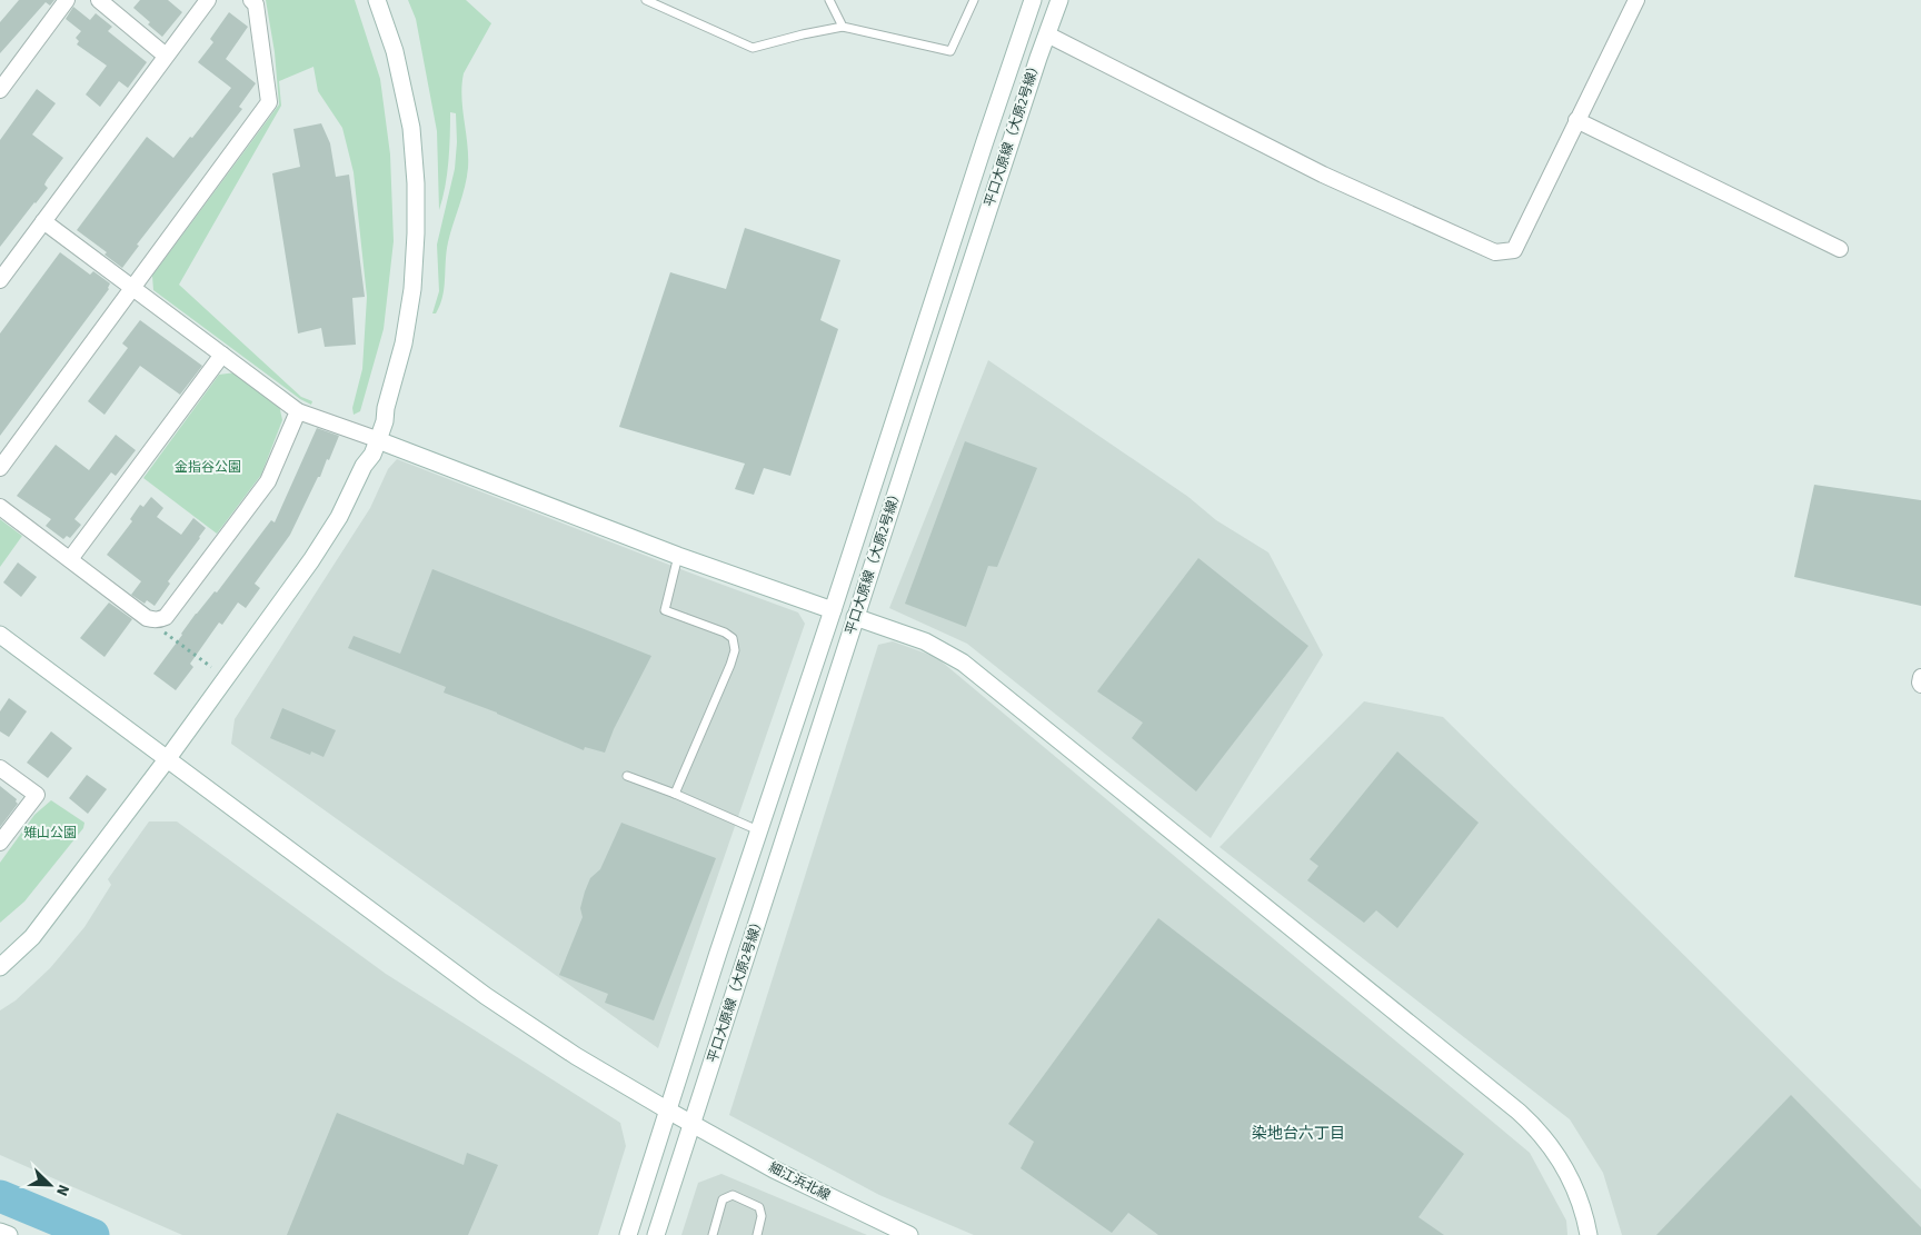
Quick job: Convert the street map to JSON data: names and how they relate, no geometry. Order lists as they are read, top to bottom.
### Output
{
  "streets": {
    "street": ["平口大原線（大原2号線）", "細江浜北線"]
  },
  "crossings": [
    ["平口大原線（大原2号線）", "細江浜北線"]
  ],
  "districts": ["染地台六丁目"],
  "parks": ["金指谷公園", "雉山公園"],
  "north": "bottom right"
}
